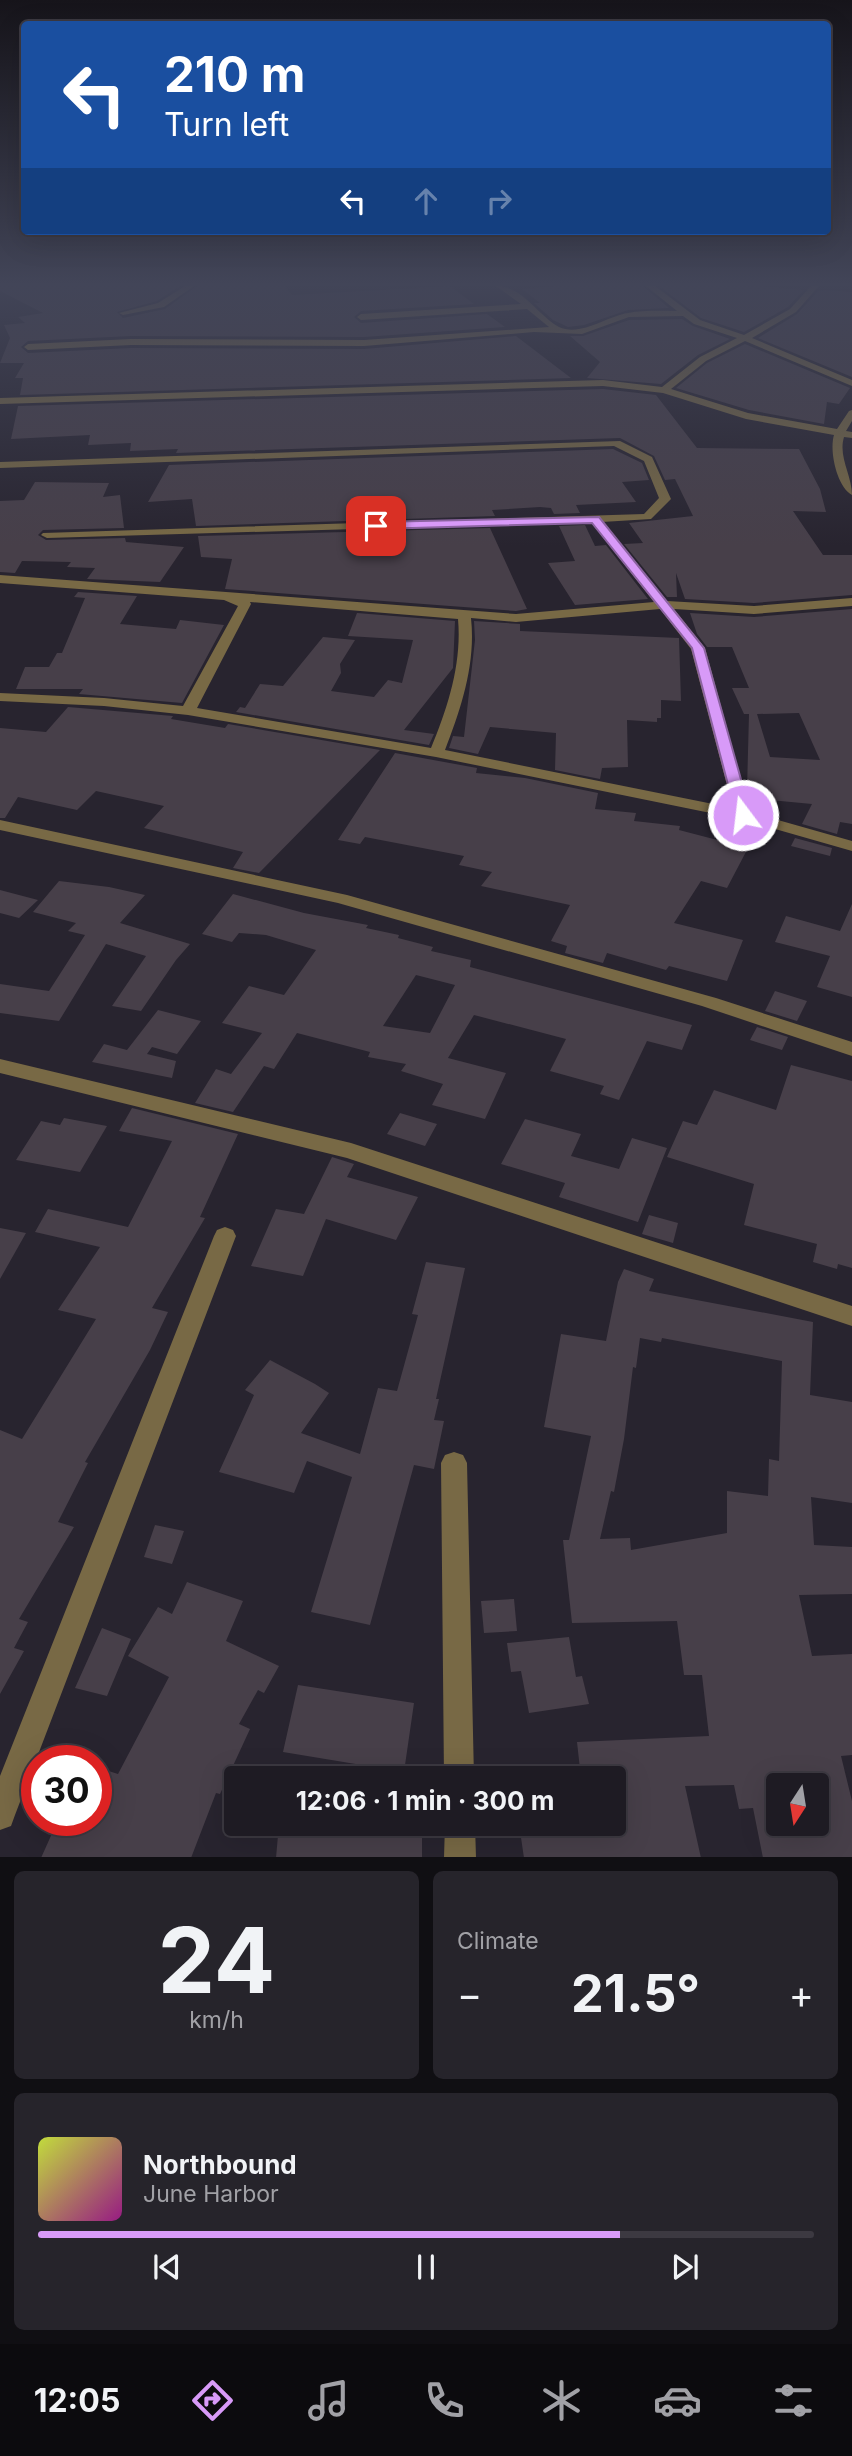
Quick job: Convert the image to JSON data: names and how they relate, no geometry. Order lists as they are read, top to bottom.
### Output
{
  "north": "bottom",
  "page": {
    "turn": ["210 m", "Turn left"],
    "limit": "30",
    "trip": "12:06 · 1 min · 300 m",
    "tile": [
      ["24", "km/h"],
      "Climate"
    ],
    "heat": ["−", "21.5°", "+"],
    "song": ["Northbound", "June Harbor"],
    "tabs": "12:05"
  }
}
